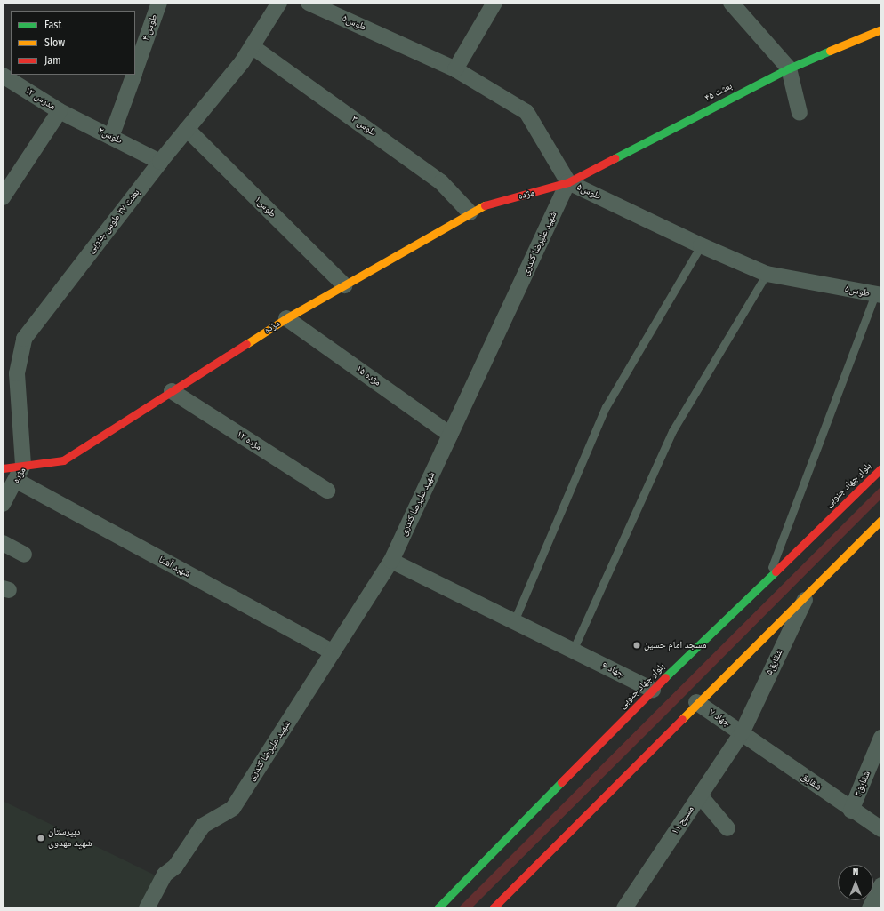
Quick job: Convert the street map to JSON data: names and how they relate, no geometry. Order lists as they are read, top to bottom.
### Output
{
  "streets": {
    "main road": ["بعثت ۴۵", "مژده", "بلوار جهاد جنوبی"],
    "street": [
      "طوس۵",
      "طوس ۴",
      "مدرس ۱۳",
      "طوس ۳",
      "طوس۲",
      "طوس۱",
      "بعثت ۳۷ طوس جنوبی",
      "شهید علیرضا کندری",
      "مژده ۱۵",
      "مژده ۱۳",
      "شهبد آشنا",
      "شقایق۵",
      "جهاد ۶",
      "جهاد ۷",
      "شقایق",
      "شقایق۳",
      "مسیح ۱۱"
    ]
  },
  "crossings": [
    ["طوس۵", "بعثت ۴۵"],
    ["طوس۵", "مژده"],
    ["طوس۵", "شهید علیرضا کندری"],
    ["طوس ۴", "طوس۲"],
    ["بعثت ۴۵", "مژده"],
    ["بعثت ۴۵", "شهید علیرضا کندری"],
    ["مدرس ۱۳", "طوس۲"],
    ["طوس ۳", "مژده"],
    ["طوس ۳", "بعثت ۳۷ طوس جنوبی"],
    ["طوس۲", "بعثت ۳۷ طوس جنوبی"],
    ["مژده", "طوس۱"],
    ["مژده", "بعثت ۳۷ طوس جنوبی"],
    ["مژده", "شهید علیرضا کندری"],
    ["مژده", "مژده ۱۵"],
    ["مژده", "مژده ۱۳"],
    ["مژده", "شهبد آشنا"],
    ["طوس۱", "بعثت ۳۷ طوس جنوبی"],
    ["شهید علیرضا کندری", "مژده ۱۵"],
    ["شهید علیرضا کندری", "شهبد آشنا"],
    ["شهید علیرضا کندری", "جهاد ۶"],
    ["بلوار جهاد جنوبی", "جهاد ۶"],
    ["شقایق۵", "جهاد ۷"],
    ["شقایق۵", "شقایق"],
    ["شقایق۵", "مسیح ۱۱"],
    ["جهاد ۷", "شقایق"],
    ["جهاد ۷", "مسیح ۱۱"],
    ["شقایق", "شقایق۳"],
    ["شقایق", "مسیح ۱۱"]
  ],
  "places": ["مسجد امام حسین", "دبیرستان شهید مهدوی"],
  "legend": ["Fast", "Slow", "Jam"],
  "north": "top"
}
